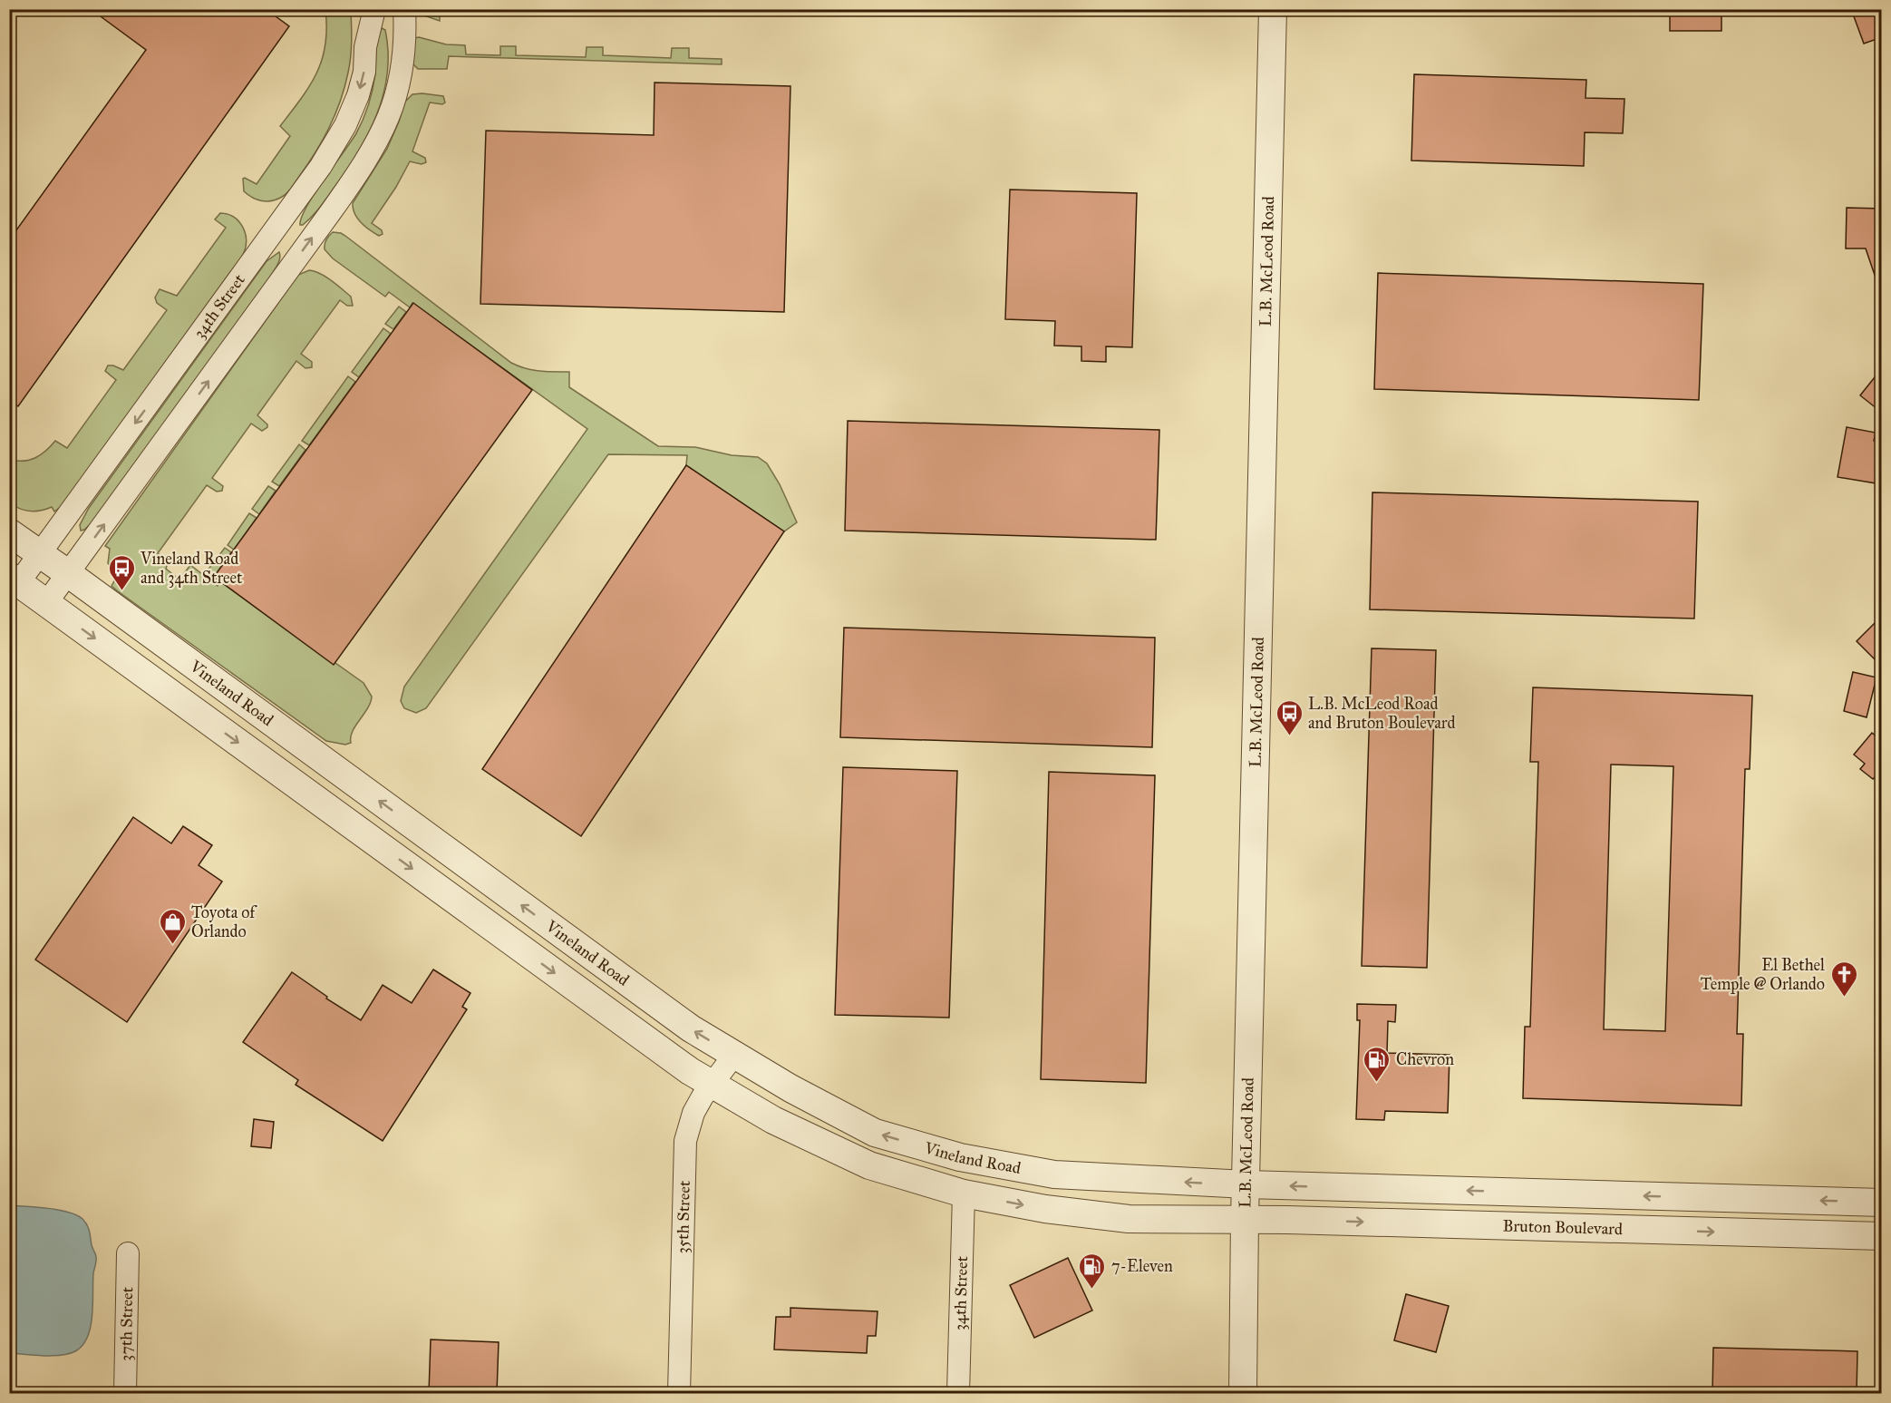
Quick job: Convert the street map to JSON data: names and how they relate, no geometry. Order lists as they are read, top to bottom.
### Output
{
  "streets": {
    "street": [
      "L.B. McLeod Road",
      "34th Street",
      "Vineland Road",
      "35th Street",
      "Bruton Boulevard",
      "37th Street"
    ]
  },
  "crossings": [
    ["L.B. McLeod Road", "Vineland Road"],
    ["L.B. McLeod Road", "Bruton Boulevard"],
    ["34th Street", "Vineland Road"],
    ["Vineland Road", "35th Street"],
    ["Vineland Road", "Bruton Boulevard"]
  ],
  "places": {
    "bus stop": ["Vineland Road and 34th Street", "L.B. McLeod Road and Bruton Boulevard"],
    "shop": ["Toyota of Orlando"],
    "church": ["El Bethel Temple @ Orlando"],
    "fuel station": ["Chevron", "7-Eleven"]
  }
}
